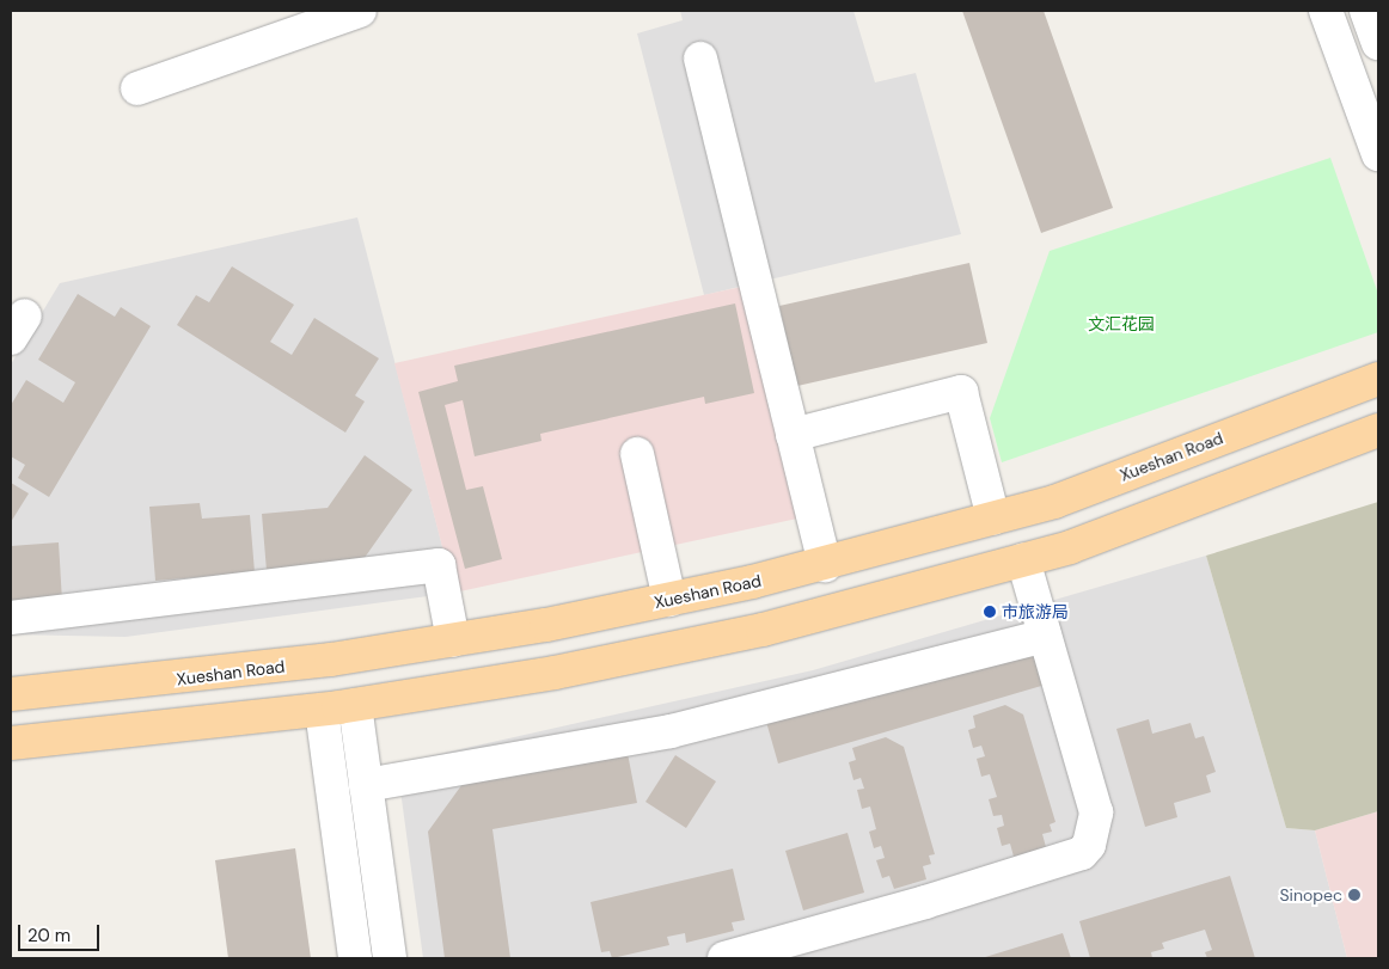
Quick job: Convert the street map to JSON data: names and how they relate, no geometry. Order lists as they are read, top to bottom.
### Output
{
  "streets": {
    "main road": ["Xueshan Road"]
  },
  "parks": ["文汇花园"],
  "places": ["市旅游局", "Sinopec"],
  "scale_bar": "20 m"
}
